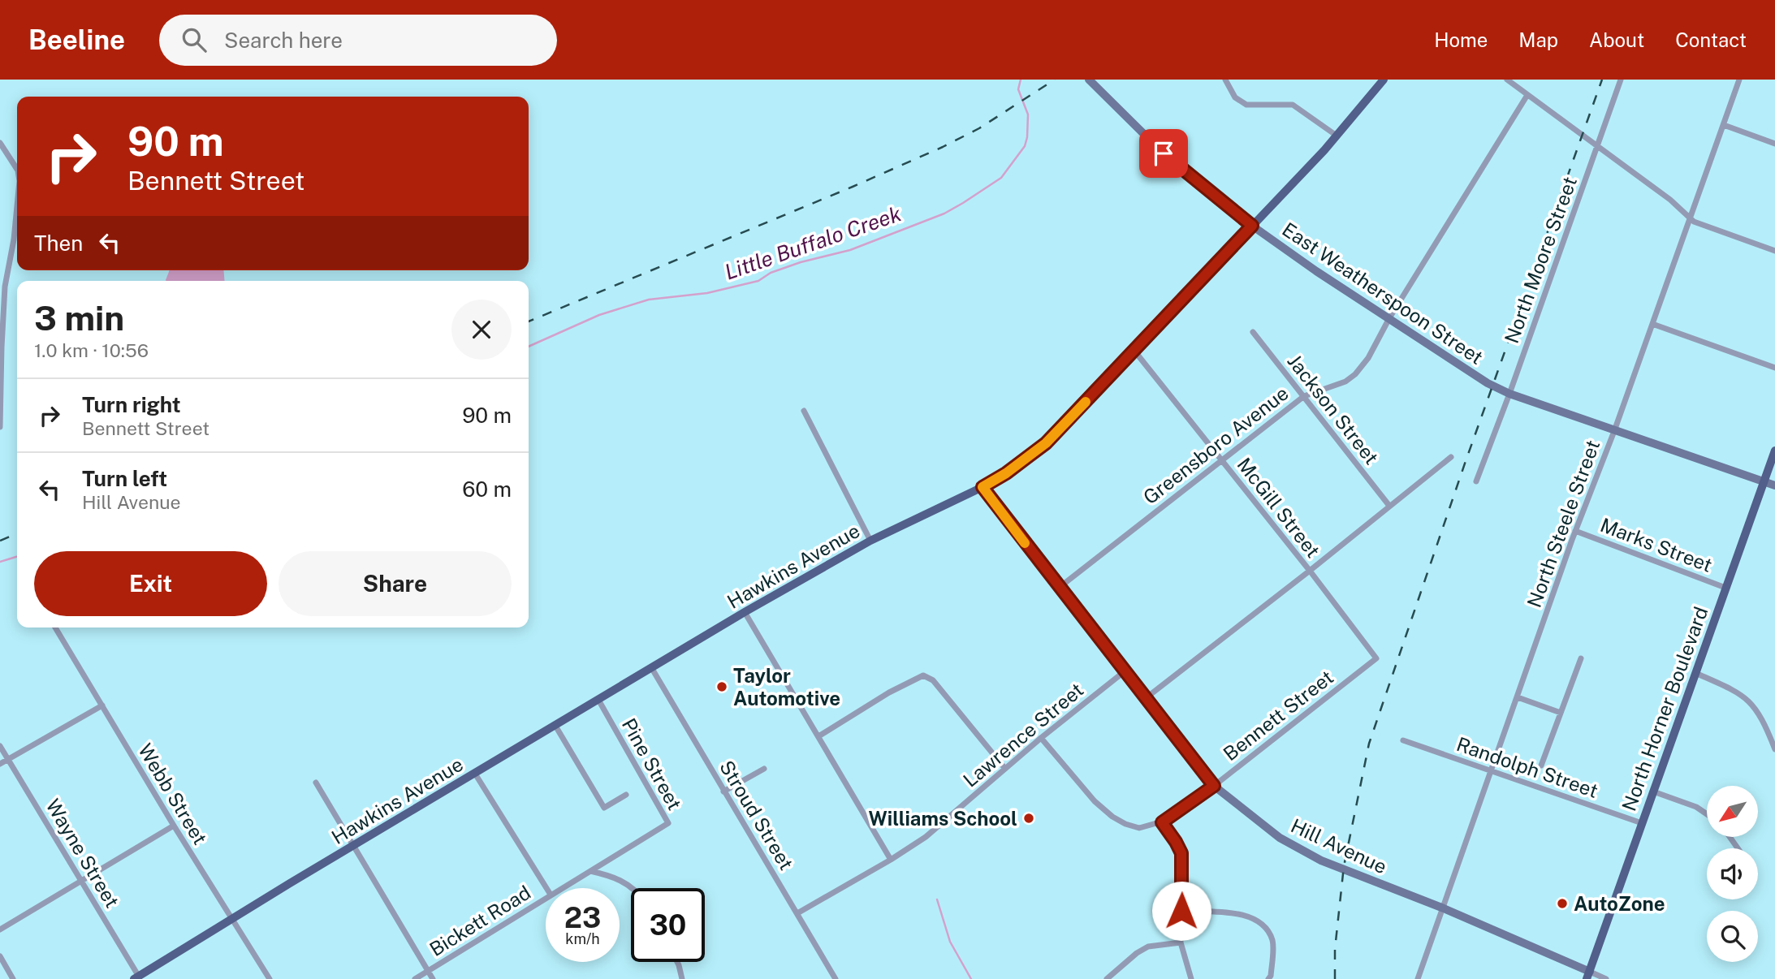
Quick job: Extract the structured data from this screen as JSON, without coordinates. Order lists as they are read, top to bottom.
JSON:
{
  "streets": {
    "main road": ["Hawkins Avenue", "North Horner Boulevard"],
    "street": [
      "North Moore Street",
      "East Weatherspoon Street",
      "Jackson Street",
      "Greensboro Avenue",
      "McGill Street",
      "North Steele Street",
      "Marks Street",
      "Bennett Street",
      "Lawrence Street",
      "Pine Street",
      "Randolph Street",
      "Webb Street",
      "Stroud Street",
      "Hill Avenue",
      "Wayne Street",
      "Bickett Road"
    ]
  },
  "crossings": [
    ["North Moore Street", "East Weatherspoon Street"],
    ["East Weatherspoon Street", "Greensboro Avenue"],
    ["East Weatherspoon Street", "North Steele Street"],
    ["East Weatherspoon Street", "Hawkins Avenue"],
    ["East Weatherspoon Street", "North Horner Boulevard"],
    ["Jackson Street", "Greensboro Avenue"],
    ["Greensboro Avenue", "McGill Street"],
    ["Greensboro Avenue", "Hill Avenue"],
    ["McGill Street", "Hawkins Avenue"],
    ["McGill Street", "Bennett Street"],
    ["North Steele Street", "Marks Street"],
    ["North Steele Street", "Randolph Street"],
    ["North Steele Street", "Hill Avenue"],
    ["Marks Street", "North Horner Boulevard"],
    ["Hawkins Avenue", "Pine Street"],
    ["Hawkins Avenue", "Webb Street"],
    ["Hawkins Avenue", "Stroud Street"],
    ["Hawkins Avenue", "Hill Avenue"],
    ["Hawkins Avenue", "Wayne Street"],
    ["North Horner Boulevard", "Randolph Street"],
    ["North Horner Boulevard", "Hill Avenue"],
    ["Bennett Street", "Lawrence Street"],
    ["Bennett Street", "Hill Avenue"],
    ["Lawrence Street", "Stroud Street"],
    ["Lawrence Street", "Hill Avenue"],
    ["Pine Street", "Bickett Road"]
  ],
  "water": ["Little Buffalo Creek"],
  "places": ["Taylor Automotive", "Williams School", "AutoZone"],
  "north": "bottom left",
  "page": {
    "header": "Beeline",
    "search": "Search here",
    "nav": [
      "Home",
      "Map",
      "About",
      "Contact"
    ],
    "turn": ["90 m", "Bennett Street"],
    "then": "Then",
    "heading": ["3 min", "1.0 km · 10:56"],
    "list": [
      {
        "name": "Turn right",
        "note": "Bennett Street",
        "value": "90 m"
      },
      {
        "name": "Turn left",
        "note": "Hill Avenue",
        "value": "60 m"
      }
    ],
    "buttons": ["Exit", "Share"],
    "speed": "23 km/h",
    "limit": "30"
  }
}
